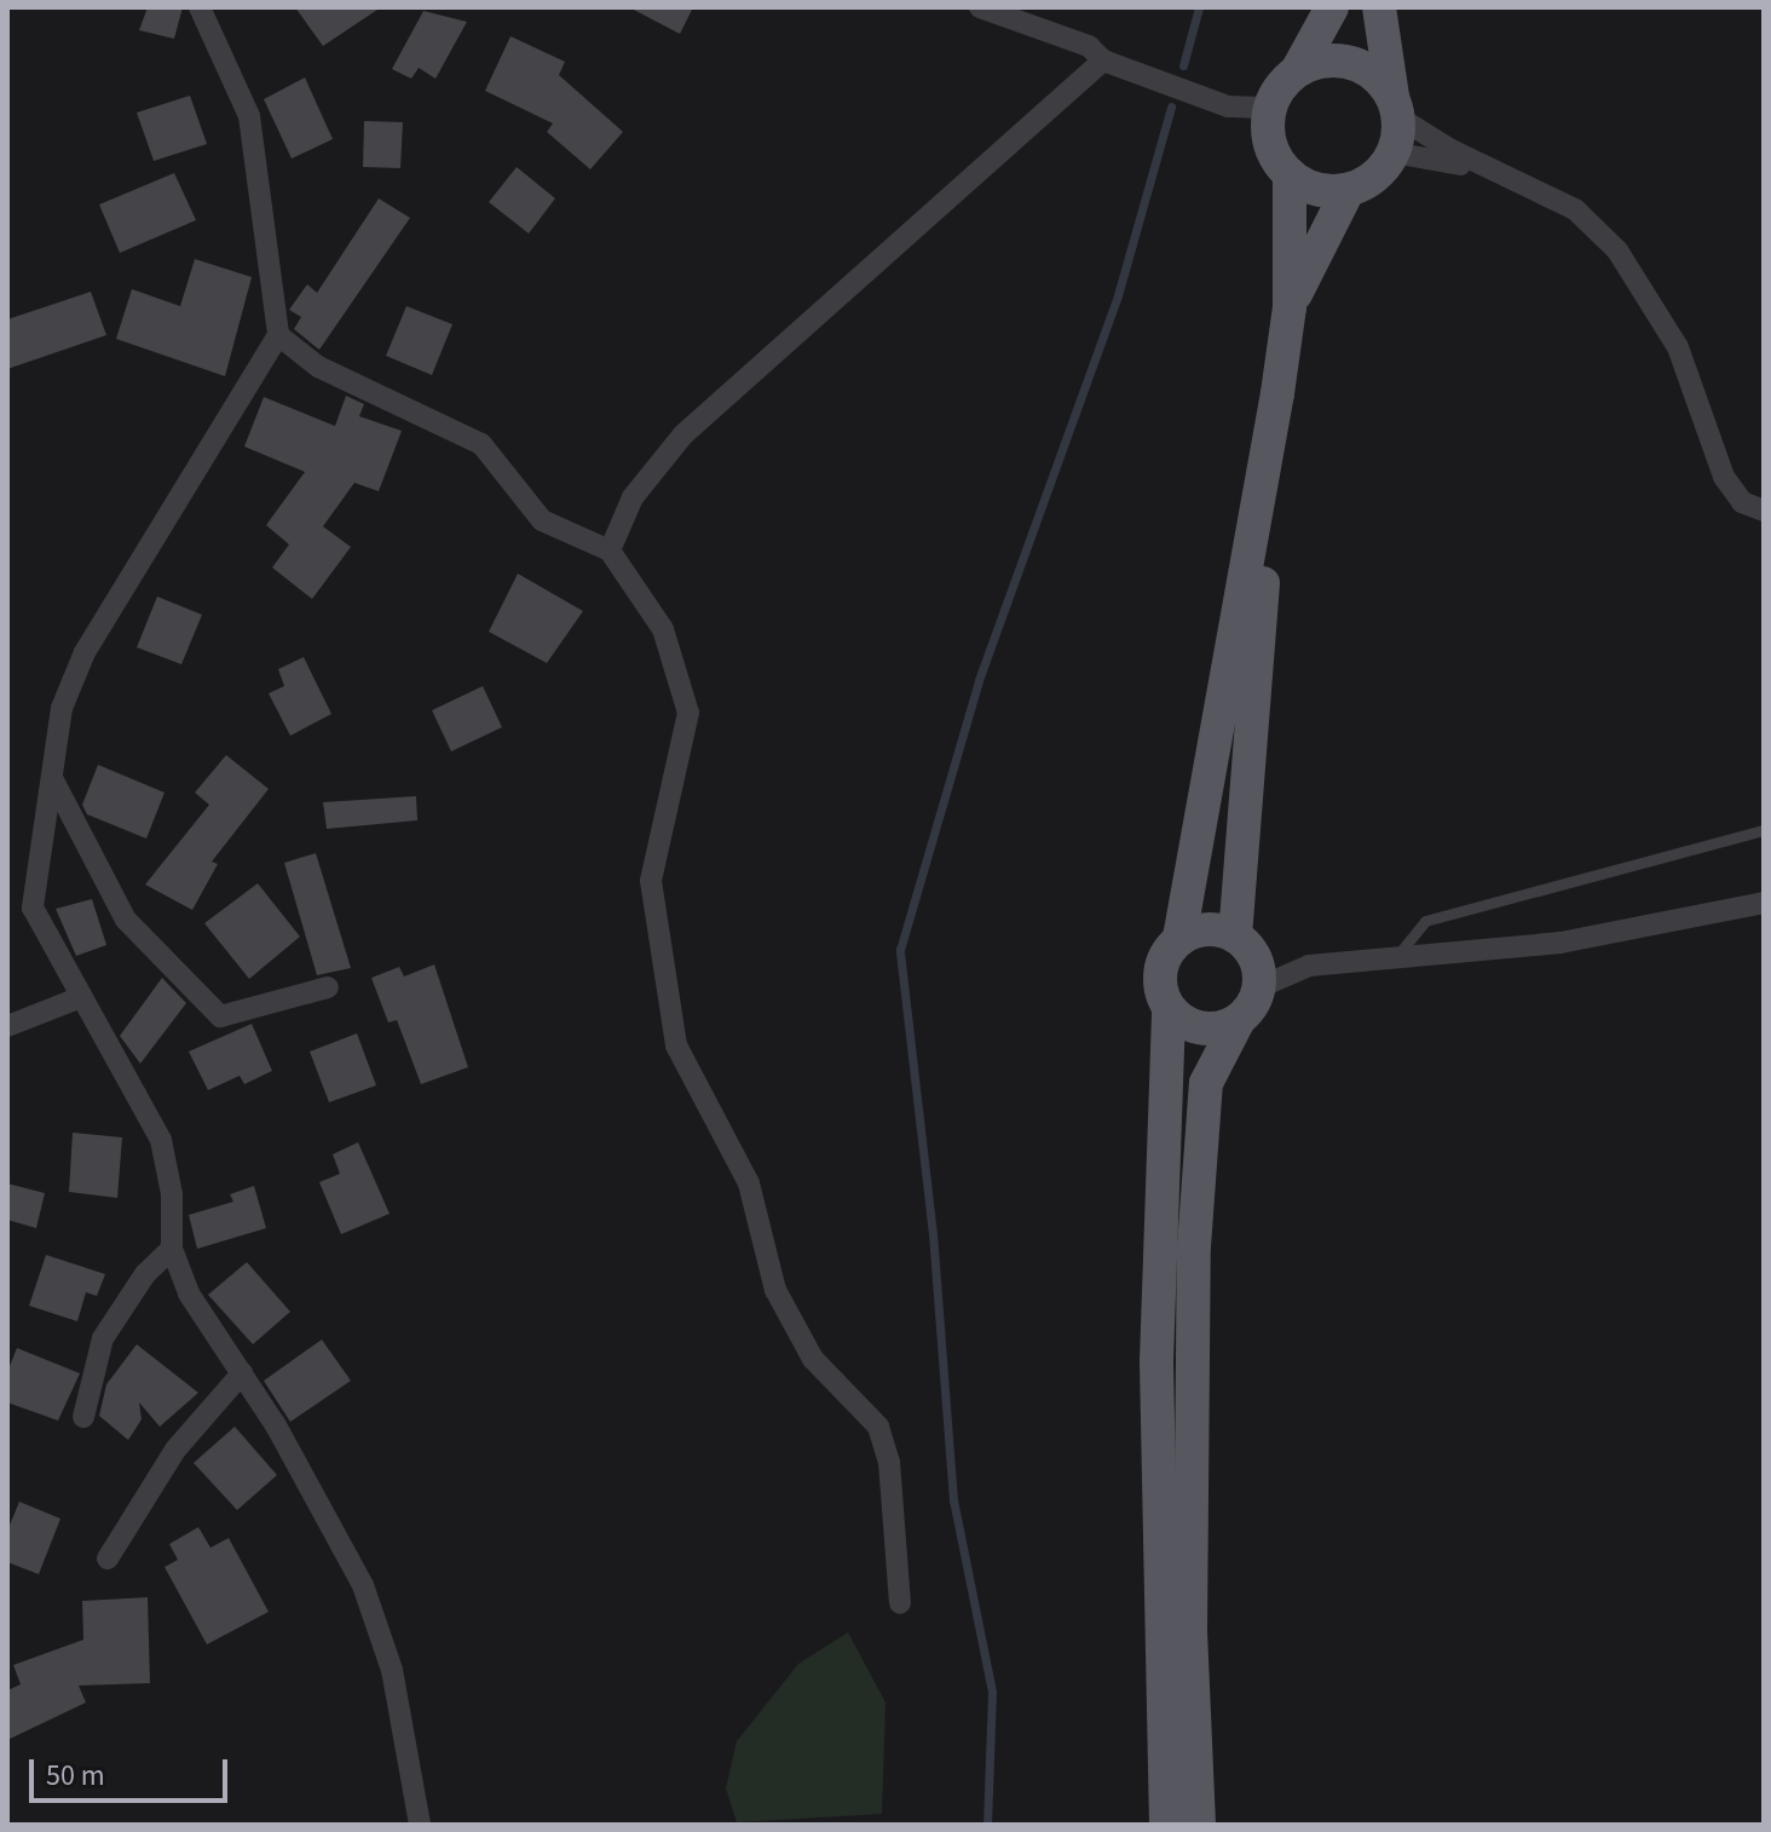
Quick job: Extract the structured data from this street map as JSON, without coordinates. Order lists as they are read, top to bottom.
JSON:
{
  "scale_bar": "50 m"
}
